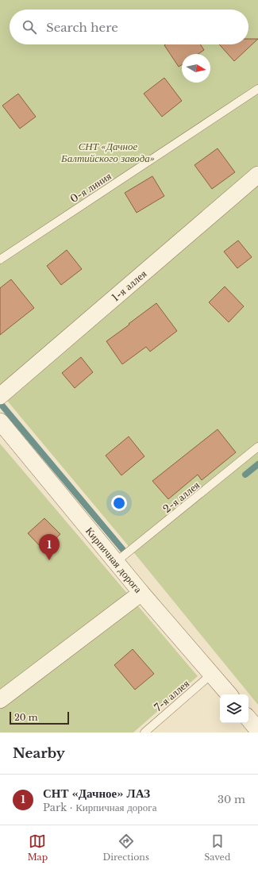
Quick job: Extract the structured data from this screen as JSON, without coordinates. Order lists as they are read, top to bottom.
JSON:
{
  "streets": {
    "street": ["1-я аллея", "Кирпичная дорога"],
    "lane": ["0-я линия", "2-я аллея", "7-я аллея"]
  },
  "crossings": [
    ["2-я аллея", "Кирпичная дорога"],
    ["Кирпичная дорога", "7-я аллея"]
  ],
  "parks": ["СНТ «Дачное Балтийского завода»"],
  "scale_bar": "20 m",
  "north": "right",
  "page": {
    "search": "Search here",
    "pins": "1",
    "scale": "20 m",
    "heading": "Nearby",
    "list": [
      {
        "mark": "1",
        "name": "СНТ «Дачное» ЛАЗ",
        "note": "Park · Кирпичная дорога",
        "value": "30 m"
      }
    ],
    "nav": ["Map", "Directions", "Saved"]
  }
}
